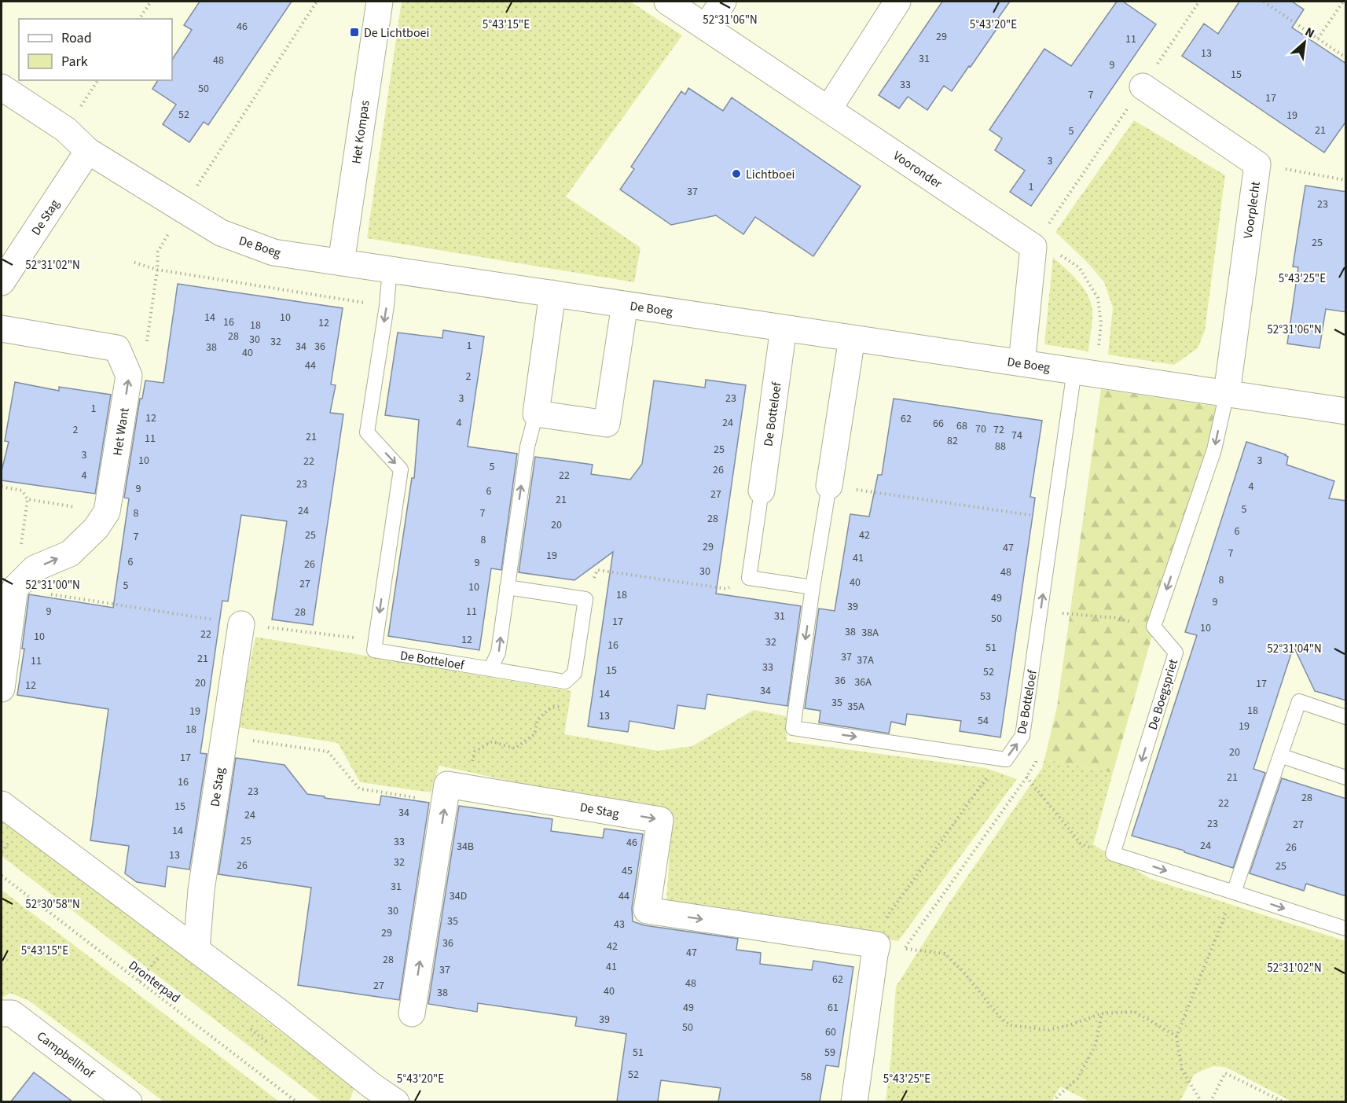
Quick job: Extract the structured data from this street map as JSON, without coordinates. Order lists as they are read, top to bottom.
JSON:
{
  "streets": {
    "street": [
      "Het Kompas",
      "Vooronder",
      "Voorplecht",
      "De Stag",
      "De Boeg",
      "De Botteloef",
      "Het Want",
      "Campbellhof"
    ],
    "lane": ["De Boegspriet"],
    "path": ["Dronterpad"]
  },
  "crossings": [
    ["Het Kompas", "De Boeg"],
    ["Voorplecht", "De Boeg"],
    ["De Stag", "De Boeg"],
    ["De Boeg", "De Botteloef"]
  ],
  "one_way": ["Het Want", "De Boegspriet"],
  "places": {
    "transit": ["De Lichtboei"],
    "other": ["Lichtboei"]
  },
  "house_numbers": [
    "46",
    "29",
    "11",
    "13",
    "31",
    "48",
    "9",
    "15",
    "33",
    "50",
    "7",
    "17",
    "52",
    "19",
    "21",
    "5",
    "3",
    "1",
    "37",
    "23",
    "25",
    "14",
    "10",
    "16",
    "12",
    "18",
    "28",
    "30",
    "32",
    "1",
    "34",
    "36",
    "38",
    "40",
    "44",
    "2",
    "3",
    "23",
    "1",
    "12",
    "62",
    "4",
    "24",
    "66",
    "68",
    "70",
    "2",
    "72",
    "74",
    "21",
    "11",
    "82",
    "88",
    "25",
    "3",
    "10",
    "3",
    "22",
    "5",
    "26",
    "4",
    "22",
    "23",
    "4",
    "9",
    "6",
    "27",
    "21",
    "5",
    "24",
    "8",
    "7",
    "28",
    "20",
    "6",
    "25",
    "42",
    "7",
    "8",
    "29",
    "47",
    "7",
    "19",
    "41",
    "6",
    "9",
    "26",
    "30",
    "48",
    "8",
    "40",
    "27",
    "5",
    "10",
    "18",
    "49",
    "9",
    "39",
    "9",
    "11",
    "28",
    "31",
    "50",
    "17",
    "10",
    "38",
    "38A",
    "22",
    "10",
    "12",
    "32",
    "16",
    "51",
    "37",
    "21",
    "37A",
    "11",
    "33",
    "15",
    "52",
    "36",
    "36A",
    "20",
    "17",
    "12",
    "34",
    "14",
    "53",
    "35",
    "35A",
    "18",
    "19",
    "13",
    "54",
    "19",
    "18",
    "20",
    "17",
    "21",
    "16",
    "23",
    "28",
    "22",
    "15",
    "34",
    "24",
    "23",
    "27",
    "14",
    "25",
    "33",
    "46",
    "24",
    "34B",
    "26",
    "13",
    "32",
    "26",
    "25",
    "45",
    "31",
    "34D",
    "44",
    "30",
    "35",
    "43",
    "29",
    "36",
    "42",
    "47",
    "28",
    "41",
    "37",
    "62",
    "48",
    "27",
    "40",
    "38",
    "49",
    "61",
    "39",
    "50",
    "60",
    "51",
    "59",
    "52",
    "58"
  ],
  "legend": ["Road", "Park"],
  "north": "top right",
  "coordinates": [
    "52°31'06\"N",
    "5°43'15\"E",
    "5°43'20\"E",
    "52°31'02\"N",
    "5°43'25\"E",
    "52°31'00\"N",
    "52°31'04\"N",
    "52°30'58\"N"
  ]
}
